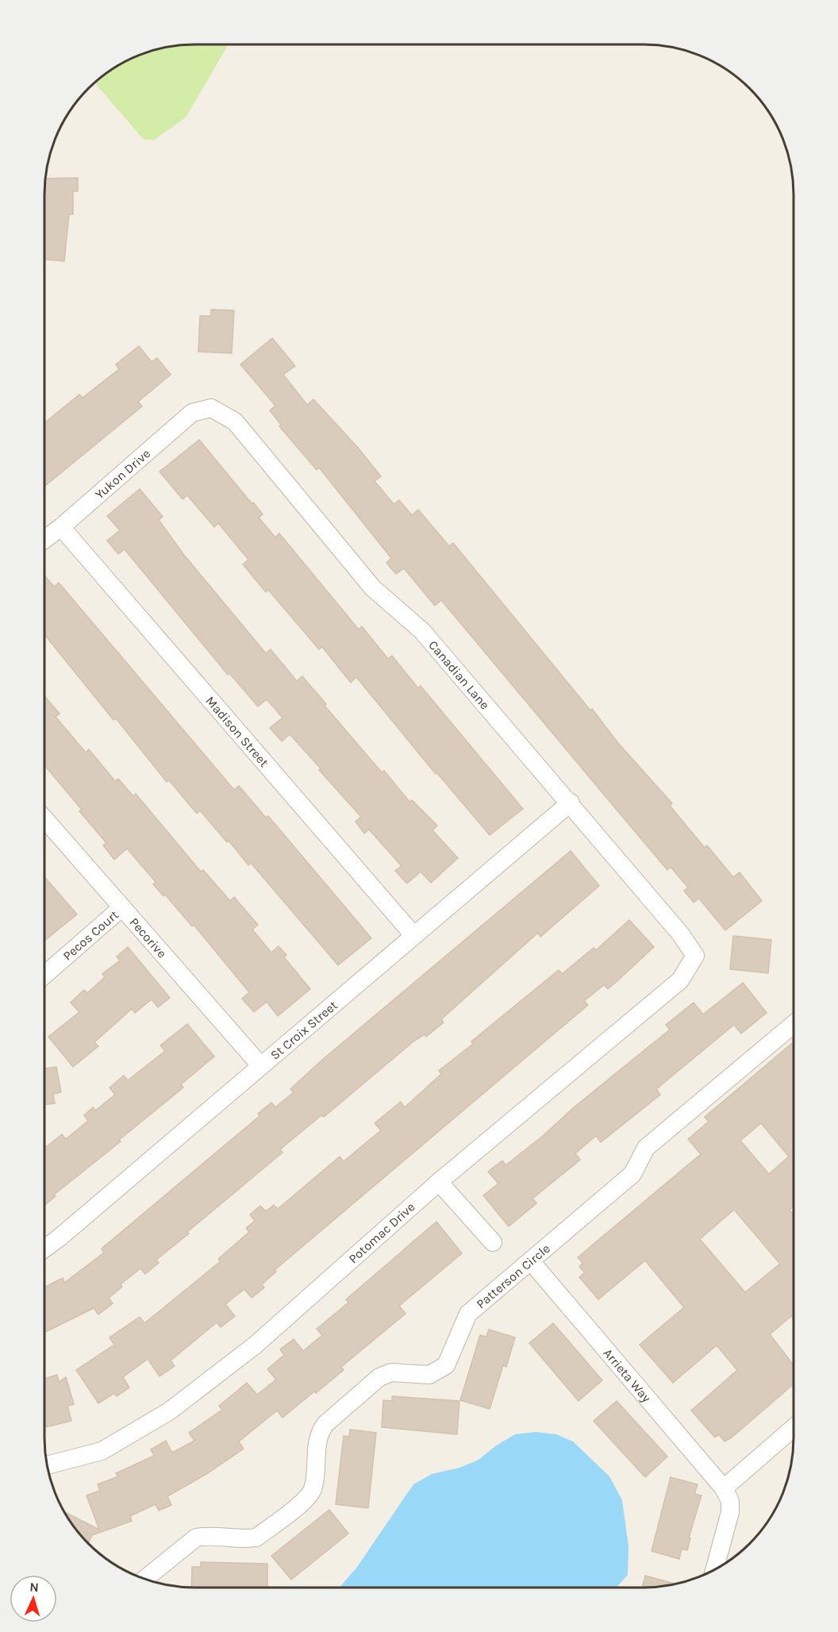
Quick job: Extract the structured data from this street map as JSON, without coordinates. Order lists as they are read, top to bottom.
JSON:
{
  "streets": {
    "street": [
      "Yukon Drive",
      "Canadian Lane",
      "Madison Street",
      "Pecos Court",
      "Pecorive",
      "St Croix Street",
      "Potomac Drive",
      "Patterson Circle",
      "Arrieta Way"
    ]
  },
  "crossings": [
    ["Yukon Drive", "Canadian Lane"],
    ["Yukon Drive", "Madison Street"],
    ["Canadian Lane", "St Croix Street"],
    ["Canadian Lane", "Potomac Drive"],
    ["Madison Street", "St Croix Street"],
    ["Pecos Court", "Pecorive"],
    ["Pecorive", "St Croix Street"],
    ["Patterson Circle", "Arrieta Way"]
  ],
  "north": "top"
}
